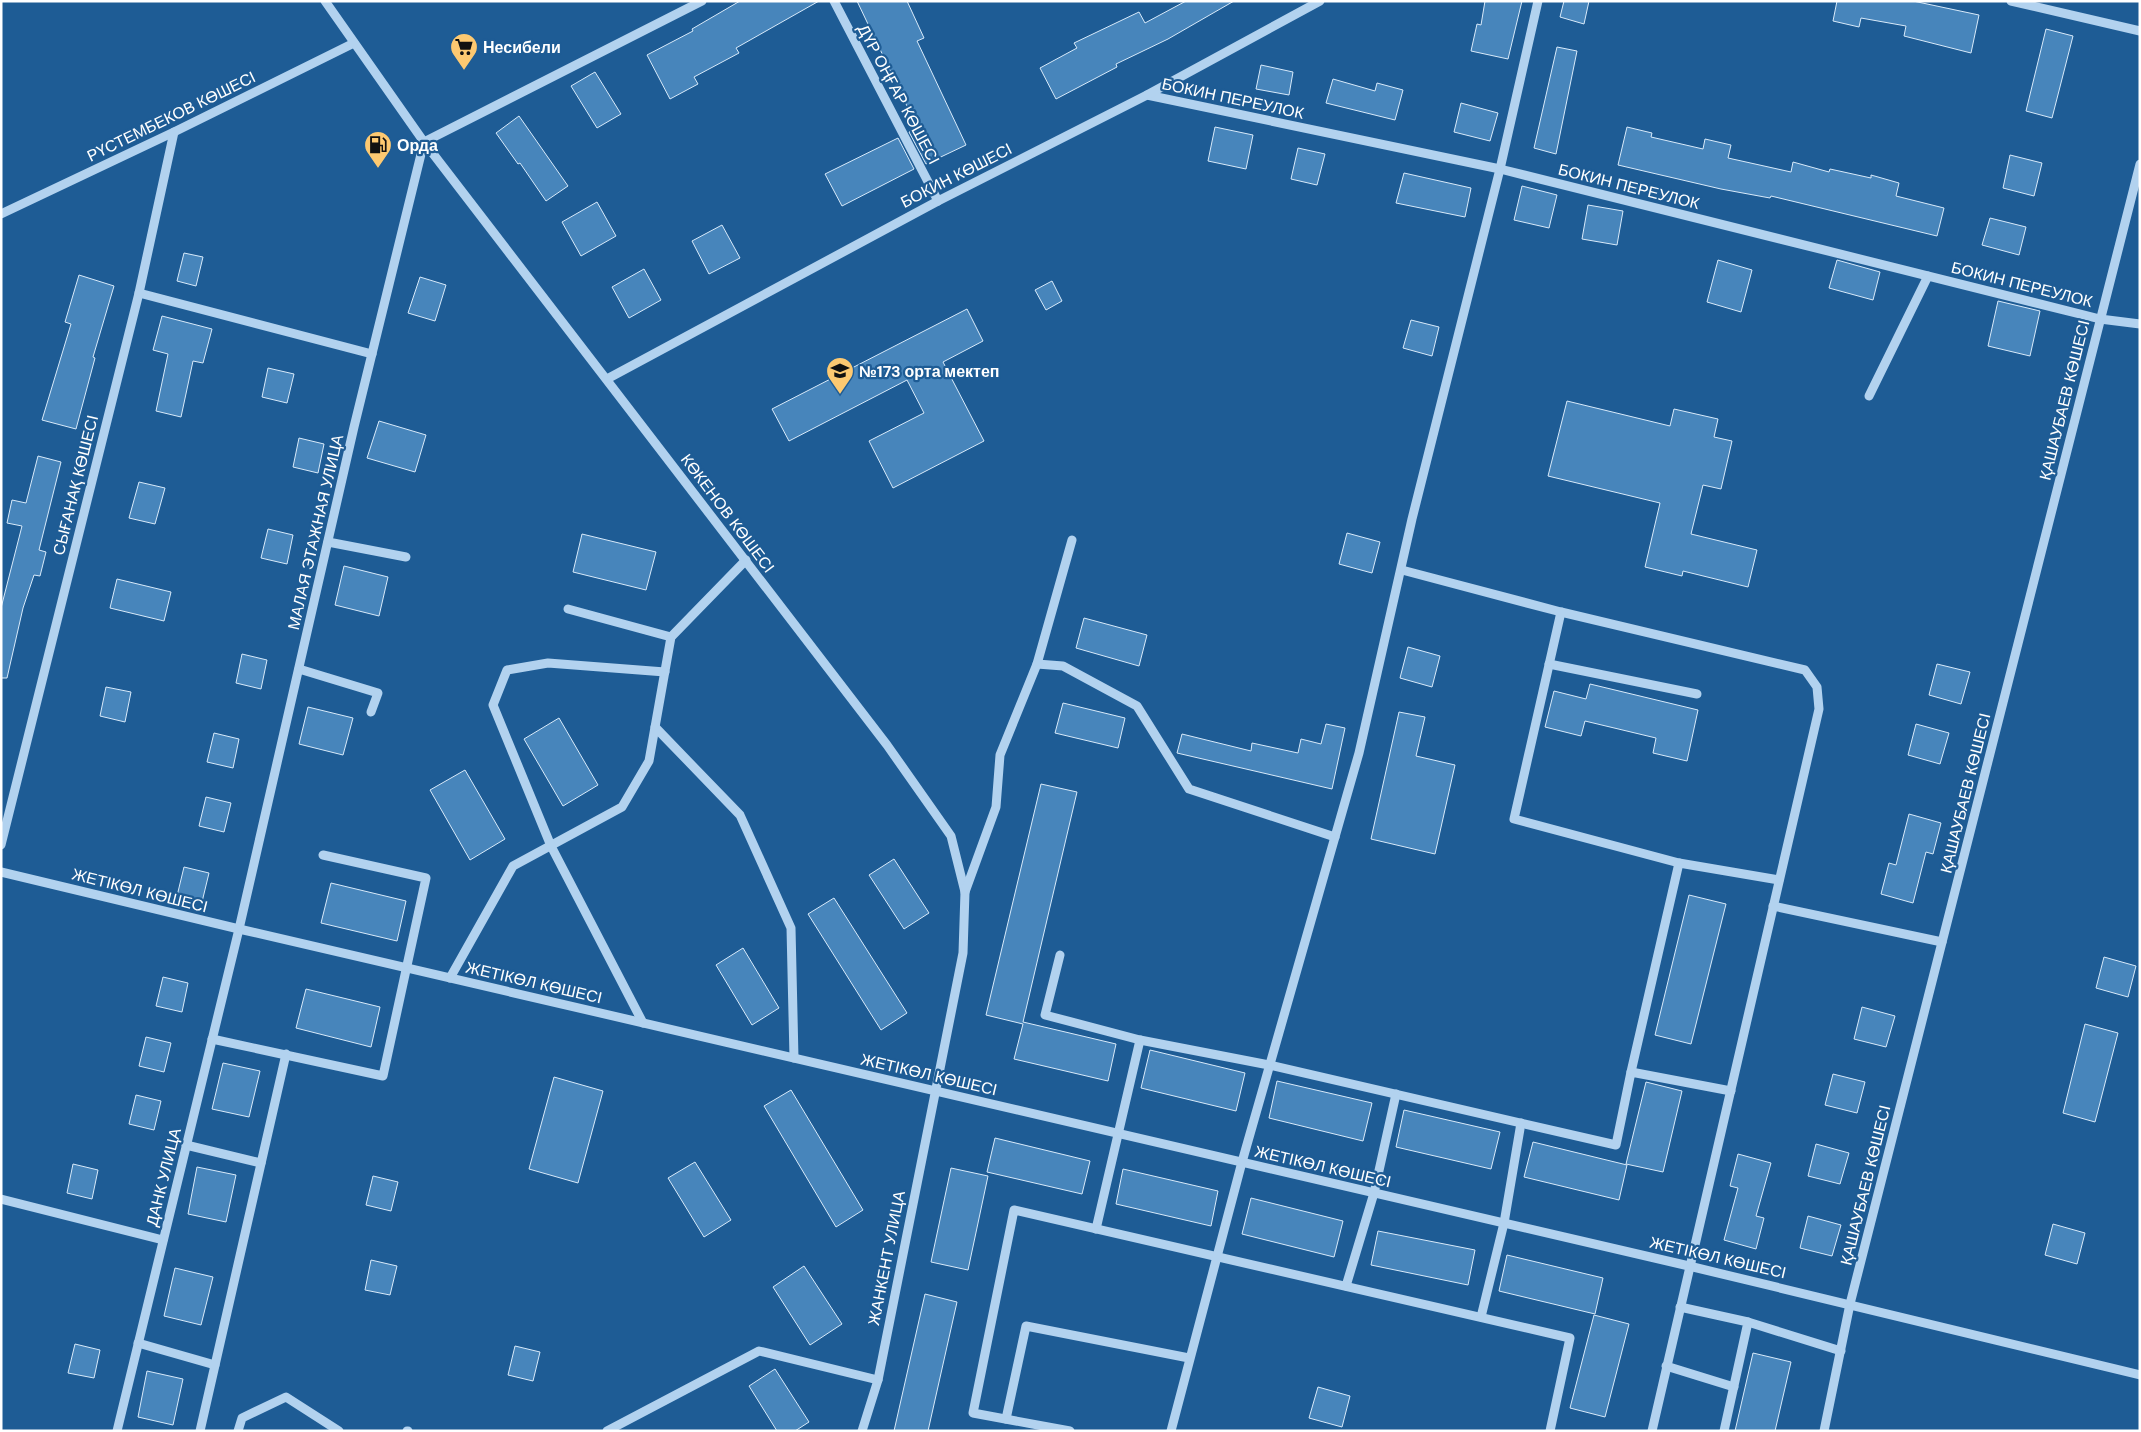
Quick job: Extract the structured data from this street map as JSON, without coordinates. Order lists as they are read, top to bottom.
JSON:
{
  "streets": {
    "street": [
      "ДҮР ОҢҒАР КӨШЕСІ",
      "БОКИН ПЕРЕУЛОК",
      "РҮСТЕМБЕКОВ КӨШЕСІ",
      "БОКИН КӨШЕСІ",
      "ҚАШАУБАЕВ КӨШЕСІ",
      "СЫҒАНАҚ КӨШЕСІ",
      "КӨКЕНОВ КӨШЕСІ",
      "МАЛАЯ ЭТАЖНАЯ УЛИЦА",
      "ЖЕТІКӨЛ КӨШЕСІ",
      "ДАНК УЛИЦА",
      "ЖАНКЕНТ УЛИЦА"
    ]
  },
  "crossings": [
    ["ДҮР ОҢҒАР КӨШЕСІ", "БОКИН КӨШЕСІ"],
    ["БОКИН ПЕРЕУЛОК", "БОКИН КӨШЕСІ"],
    ["БОКИН ПЕРЕУЛОК", "ҚАШАУБАЕВ КӨШЕСІ"],
    ["РҮСТЕМБЕКОВ КӨШЕСІ", "СЫҒАНАҚ КӨШЕСІ"],
    ["РҮСТЕМБЕКОВ КӨШЕСІ", "КӨКЕНОВ КӨШЕСІ"],
    ["БОКИН КӨШЕСІ", "КӨКЕНОВ КӨШЕСІ"],
    ["ҚАШАУБАЕВ КӨШЕСІ", "ЖЕТІКӨЛ КӨШЕСІ"],
    ["КӨКЕНОВ КӨШЕСІ", "МАЛАЯ ЭТАЖНАЯ УЛИЦА"],
    ["КӨКЕНОВ КӨШЕСІ", "ЖЕТІКӨЛ КӨШЕСІ"],
    ["КӨКЕНОВ КӨШЕСІ", "ЖАНКЕНТ УЛИЦА"],
    ["МАЛАЯ ЭТАЖНАЯ УЛИЦА", "ЖЕТІКӨЛ КӨШЕСІ"],
    ["МАЛАЯ ЭТАЖНАЯ УЛИЦА", "ДАНК УЛИЦА"],
    ["ЖЕТІКӨЛ КӨШЕСІ", "ДАНК УЛИЦА"],
    ["ЖЕТІКӨЛ КӨШЕСІ", "ЖАНКЕНТ УЛИЦА"]
  ],
  "places": {
    "supermarket": ["Несибели"],
    "fuel station": ["Орда"],
    "school or university": ["№173 орта мектеп"]
  }
}
